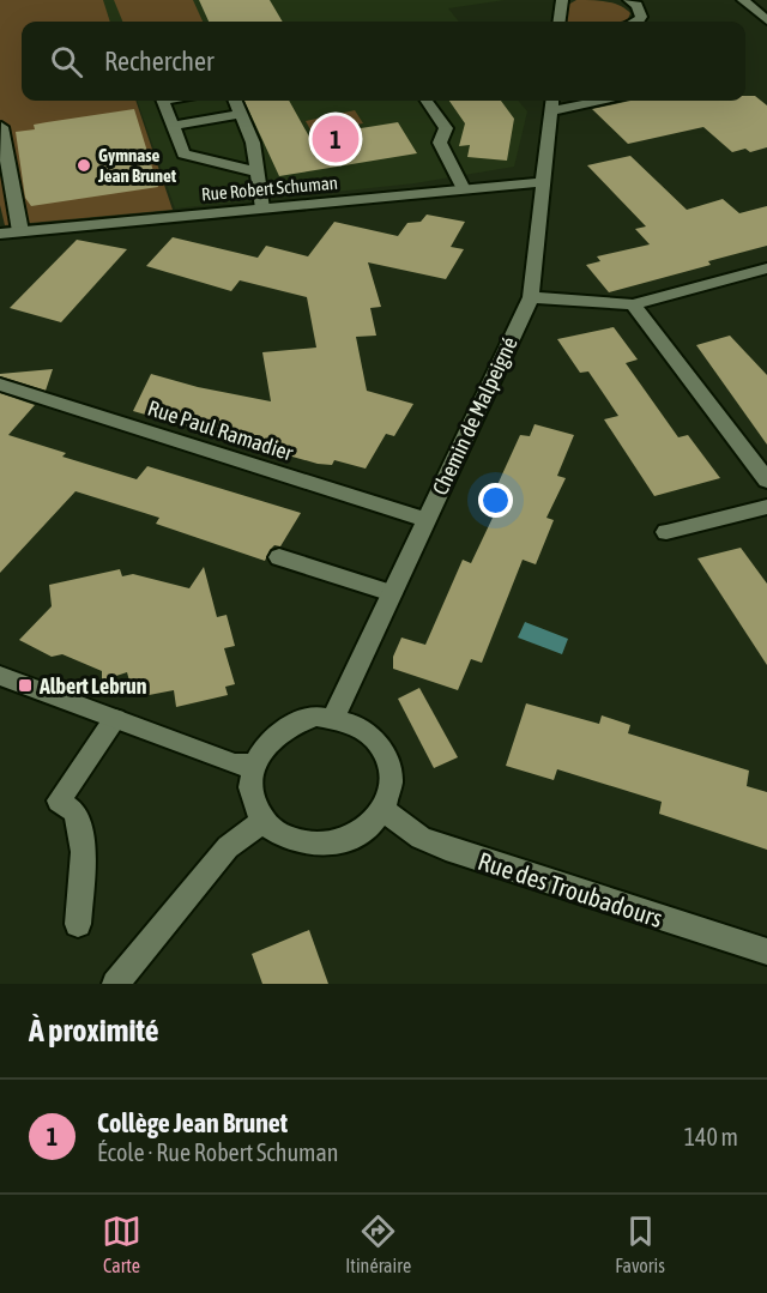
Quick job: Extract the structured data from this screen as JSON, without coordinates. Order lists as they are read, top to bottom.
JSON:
{
  "streets": {
    "street": [
      "Rue Robert Schuman",
      "Chemin de Malpeigné",
      "Rue Paul Ramadier",
      "Rue des Troubadours"
    ]
  },
  "crossings": [
    ["Rue Robert Schuman", "Chemin de Malpeigné"],
    ["Chemin de Malpeigné", "Rue Paul Ramadier"],
    ["Chemin de Malpeigné", "Rue des Troubadours"]
  ],
  "places": {
    "other": ["Gymnase Jean Brunet"],
    "transit": ["Albert Lebrun"]
  },
  "page": {
    "search": "Rechercher",
    "pins": "1",
    "heading": "À proximité",
    "list": [
      {
        "mark": "1",
        "name": "Collège Jean Brunet",
        "note": "École · Rue Robert Schuman",
        "value": "140 m"
      }
    ],
    "nav": ["Carte", "Itinéraire", "Favoris"]
  }
}
